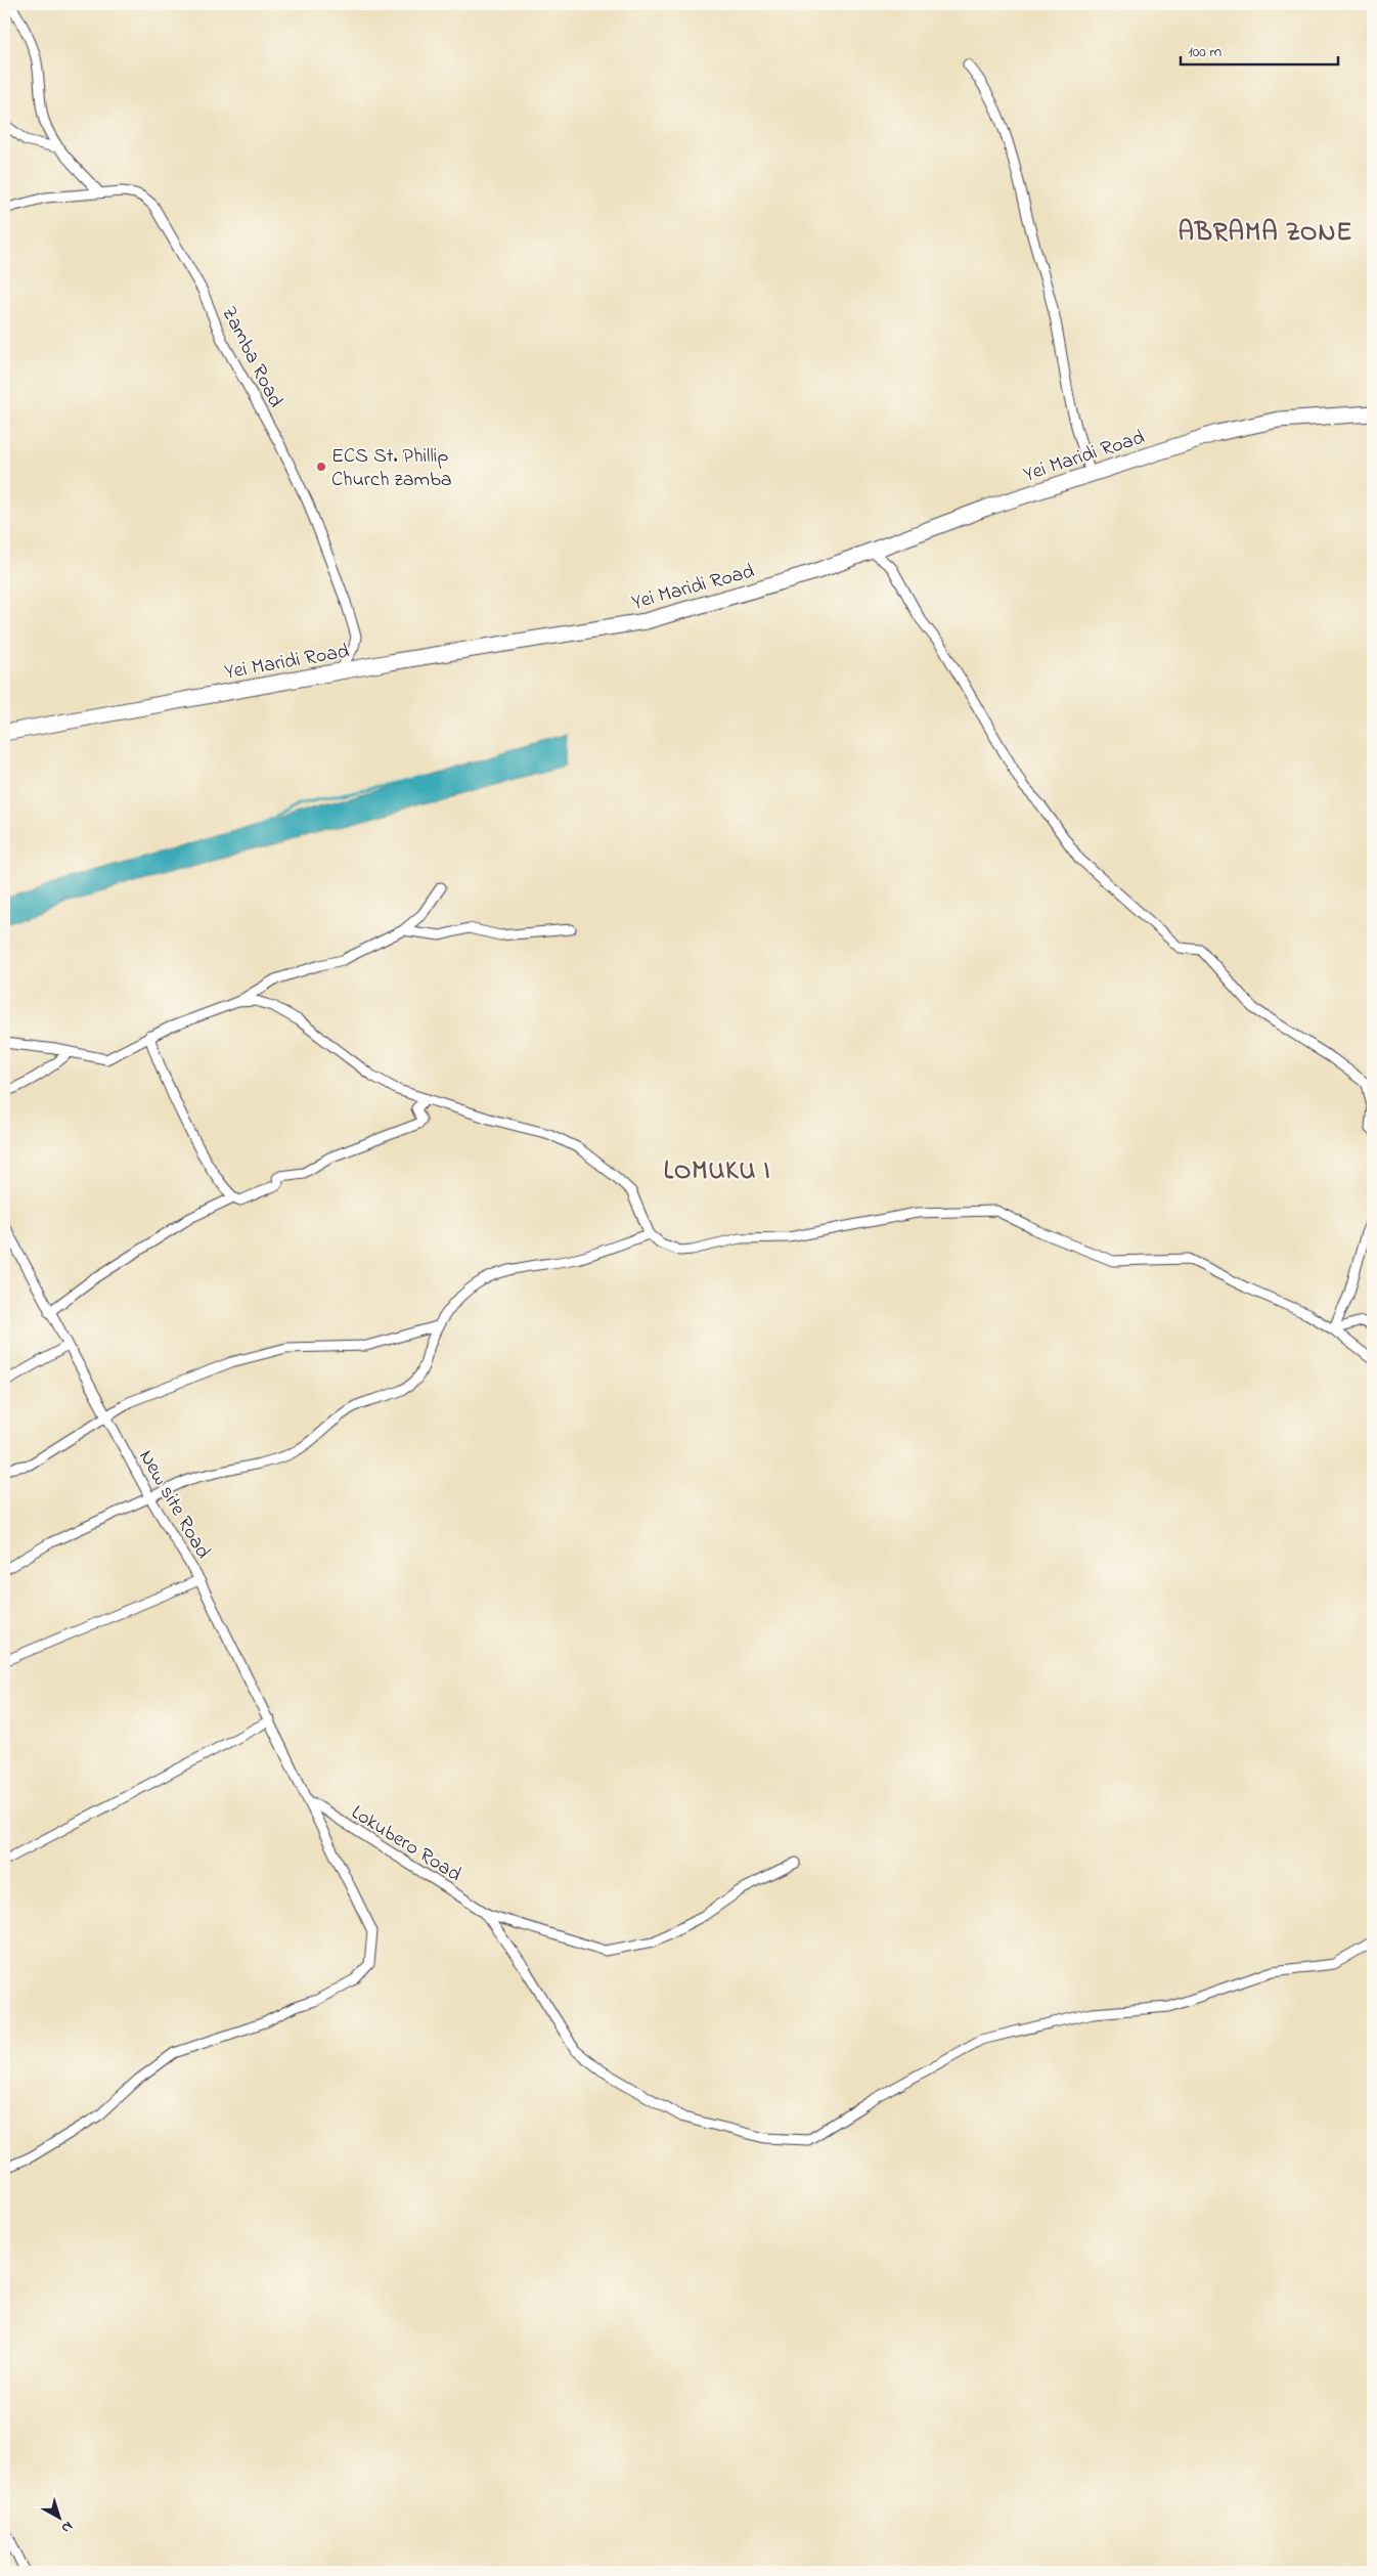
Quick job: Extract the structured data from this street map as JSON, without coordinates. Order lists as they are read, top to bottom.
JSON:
{
  "streets": {
    "main road": ["Yei Maridi Road"],
    "street": ["Zamba Road", "New site Road", "Lokubero Road"]
  },
  "crossings": [
    ["Zamba Road", "Yei Maridi Road"],
    ["New site Road", "Lokubero Road"]
  ],
  "districts": ["ABRAMA ZONE", "LOMUKU I"],
  "places": ["ECS St. Phillip Church zamba"],
  "scale_bar": "100 m",
  "north": "bottom right"
}
